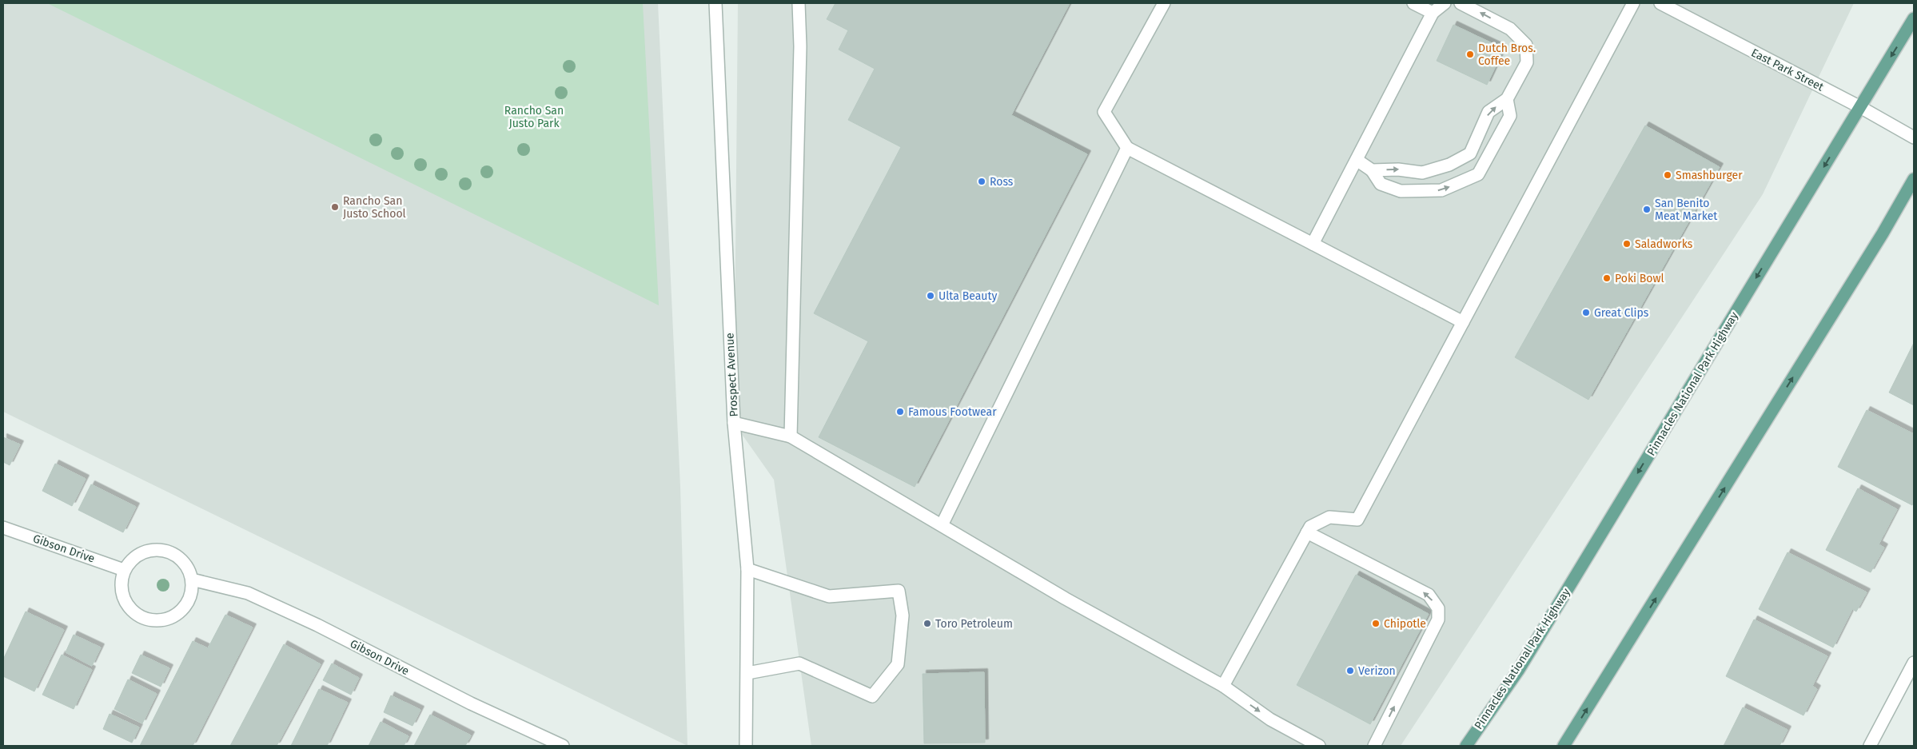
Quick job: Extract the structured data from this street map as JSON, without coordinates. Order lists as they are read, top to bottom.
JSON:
{
  "streets": {
    "main road": ["Pinnacles National Park Highway"],
    "street": ["East Park Street", "Prospect Avenue", "Gibson Drive"]
  },
  "crossings": [
    ["East Park Street", "Pinnacles National Park Highway"]
  ],
  "parks": ["Rancho San Justo Park"],
  "places": [
    "Dutch Bros. Coffee",
    "Smashburger",
    "Ross",
    "Rancho San Justo School",
    "San Benito Meat Market",
    "Saladworks",
    "Poki Bowl",
    "Ulta Beauty",
    "Great Clips",
    "Famous Footwear",
    "Toro Petroleum",
    "Chipotle",
    "Verizon"
  ]
}
